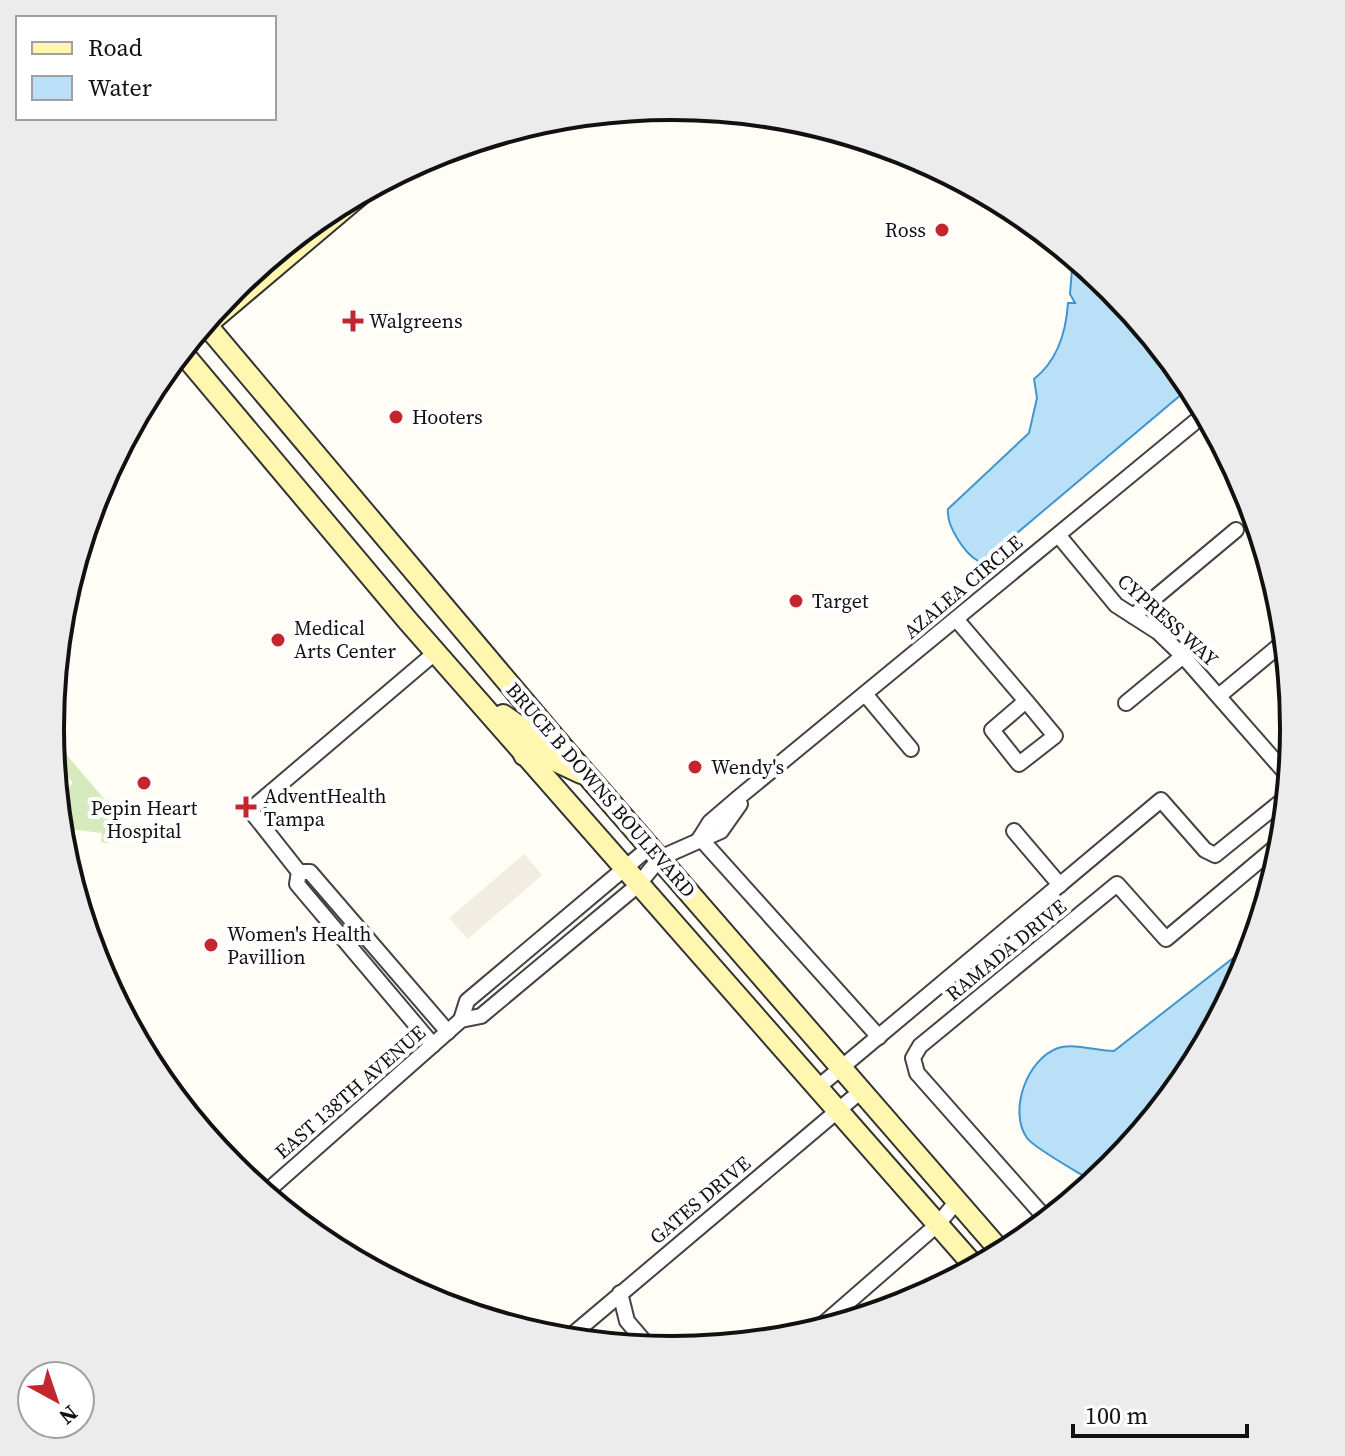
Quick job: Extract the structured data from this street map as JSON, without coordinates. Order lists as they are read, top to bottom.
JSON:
{
  "streets": {
    "main road": ["BRUCE B DOWNS BOULEVARD"],
    "street": [
      "AZALEA CIRCLE",
      "CYPRESS WAY",
      "RAMADA DRIVE",
      "EAST 138TH AVENUE",
      "GATES DRIVE"
    ]
  },
  "crossings": [
    ["AZALEA CIRCLE", "CYPRESS WAY"],
    ["AZALEA CIRCLE", "BRUCE B DOWNS BOULEVARD"],
    ["AZALEA CIRCLE", "EAST 138TH AVENUE"],
    ["BRUCE B DOWNS BOULEVARD", "EAST 138TH AVENUE"],
    ["BRUCE B DOWNS BOULEVARD", "GATES DRIVE"]
  ],
  "places": {
    "other": [
      "Ross",
      "Hooters",
      "Target",
      "Medical Arts Center",
      "Wendy's",
      "Pepin Heart Hospital",
      "Women's Health Pavillion"
    ],
    "health": ["Walgreens", "AdventHealth Tampa"]
  },
  "legend": ["Road", "Water"],
  "scale_bar": "100 m",
  "north": "bottom right"
}
